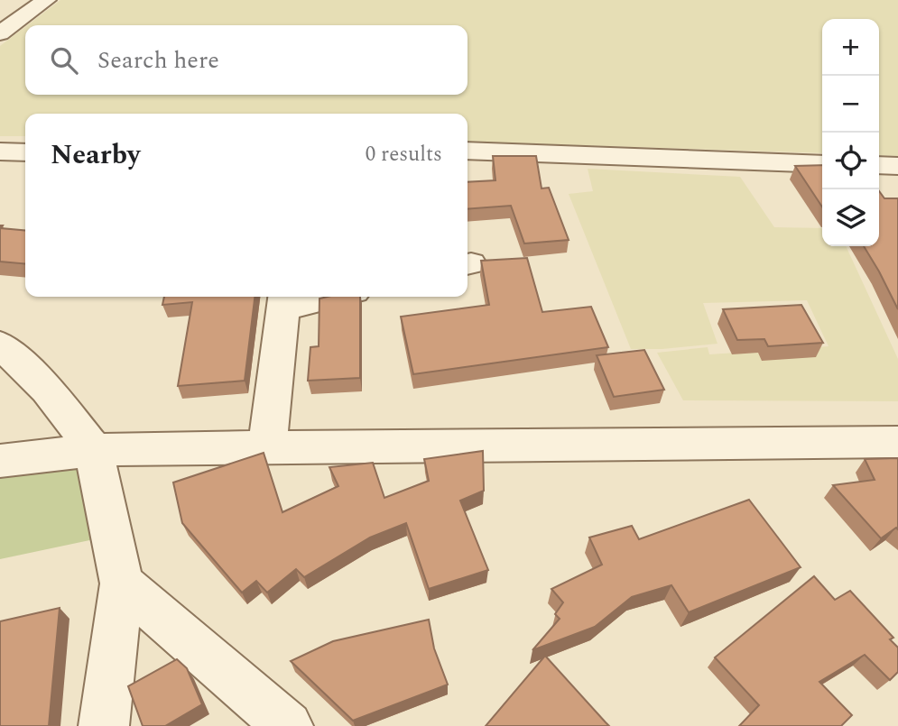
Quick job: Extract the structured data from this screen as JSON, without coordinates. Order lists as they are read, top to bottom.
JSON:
{
  "page": {
    "map_buttons": ["+", "−"],
    "search": "Search here",
    "heading": ["Nearby", "0 results"]
  }
}
